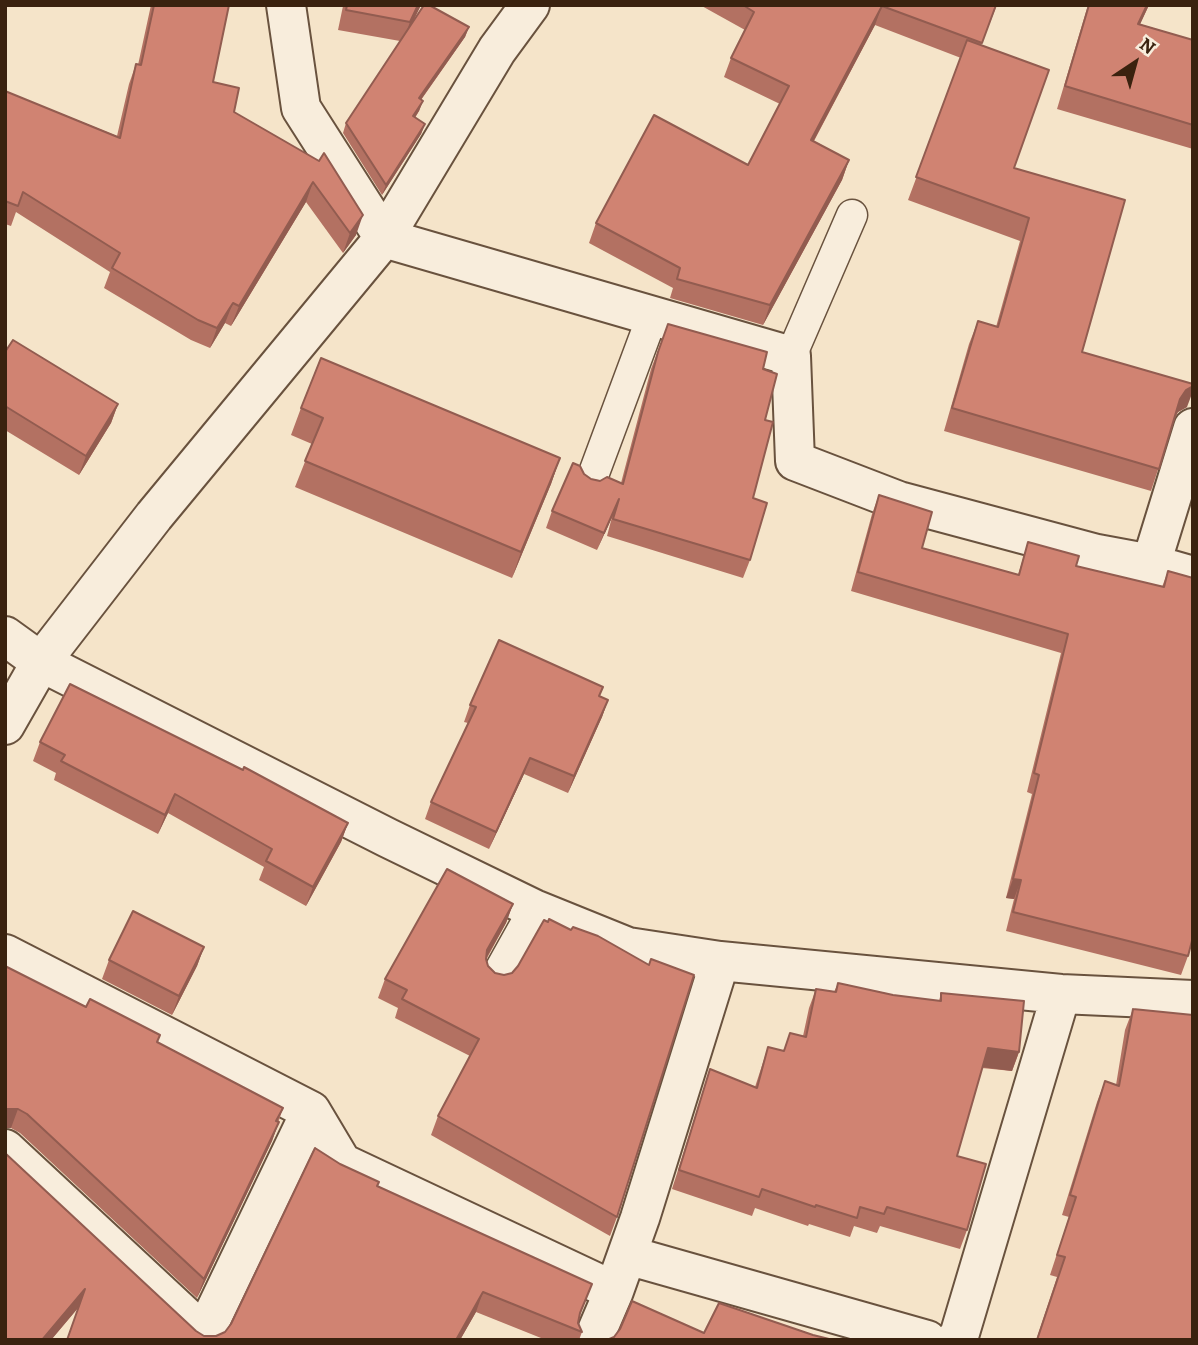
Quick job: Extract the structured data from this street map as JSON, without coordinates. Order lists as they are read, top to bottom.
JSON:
{
  "north": "top right"
}
